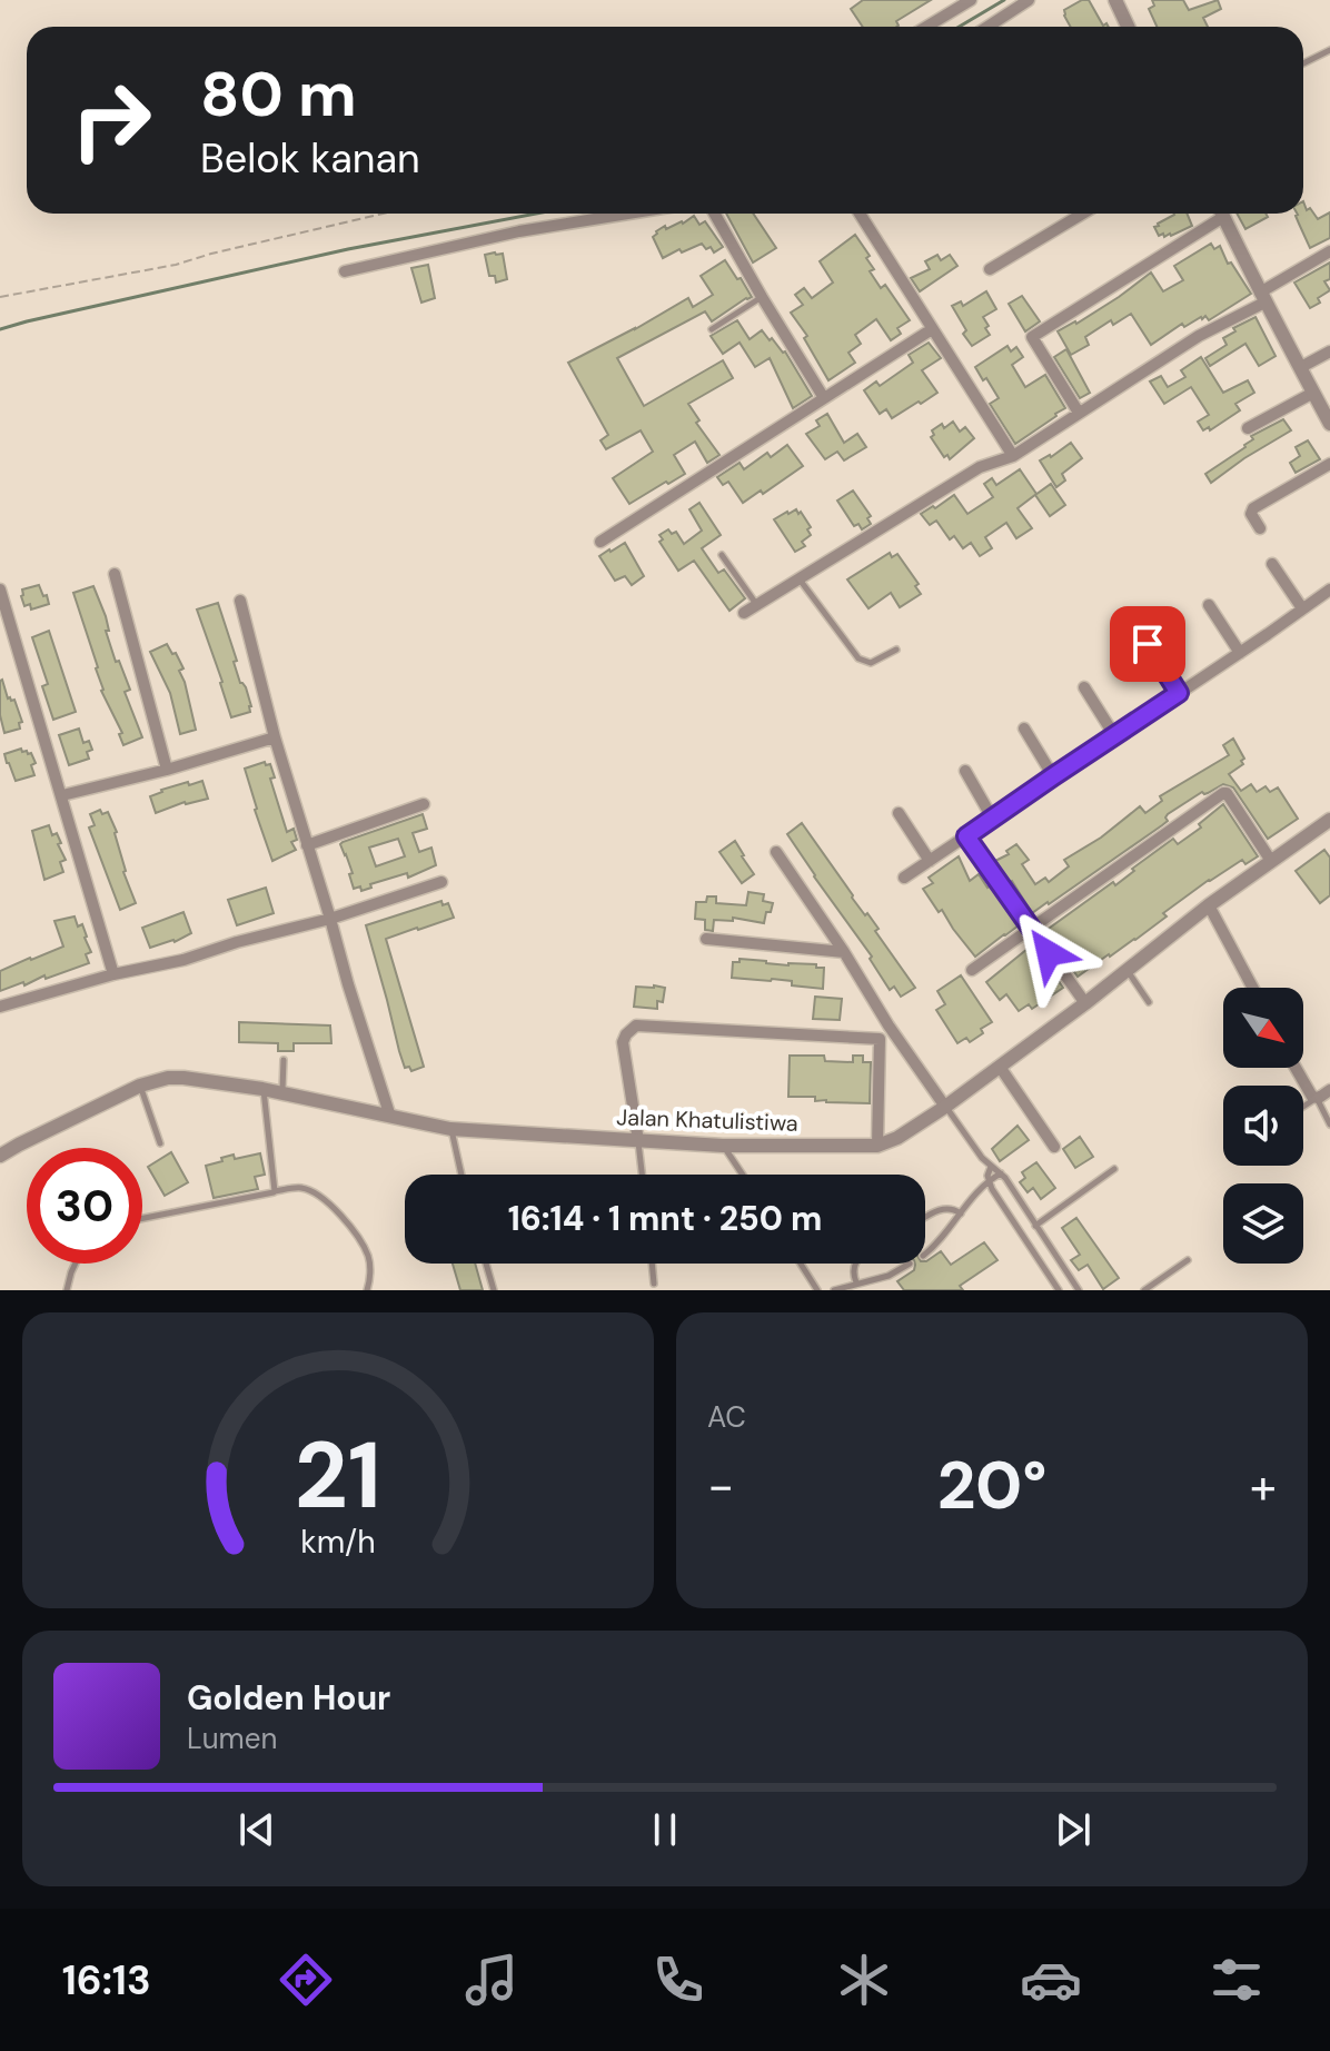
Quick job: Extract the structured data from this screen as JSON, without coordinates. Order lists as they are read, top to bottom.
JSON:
{
  "streets": {
    "street": ["Jalan Khatulistiwa"]
  },
  "north": "bottom right",
  "page": {
    "turn": ["80 m", "Belok kanan"],
    "limit": "30",
    "trip": "16:14 · 1 mnt · 250 m",
    "tile": "AC",
    "heat": ["−", "20°", "+"],
    "song": ["Golden Hour", "Lumen"],
    "tabs": "16:13",
    "gauge": ["21", "km/h"]
  }
}
